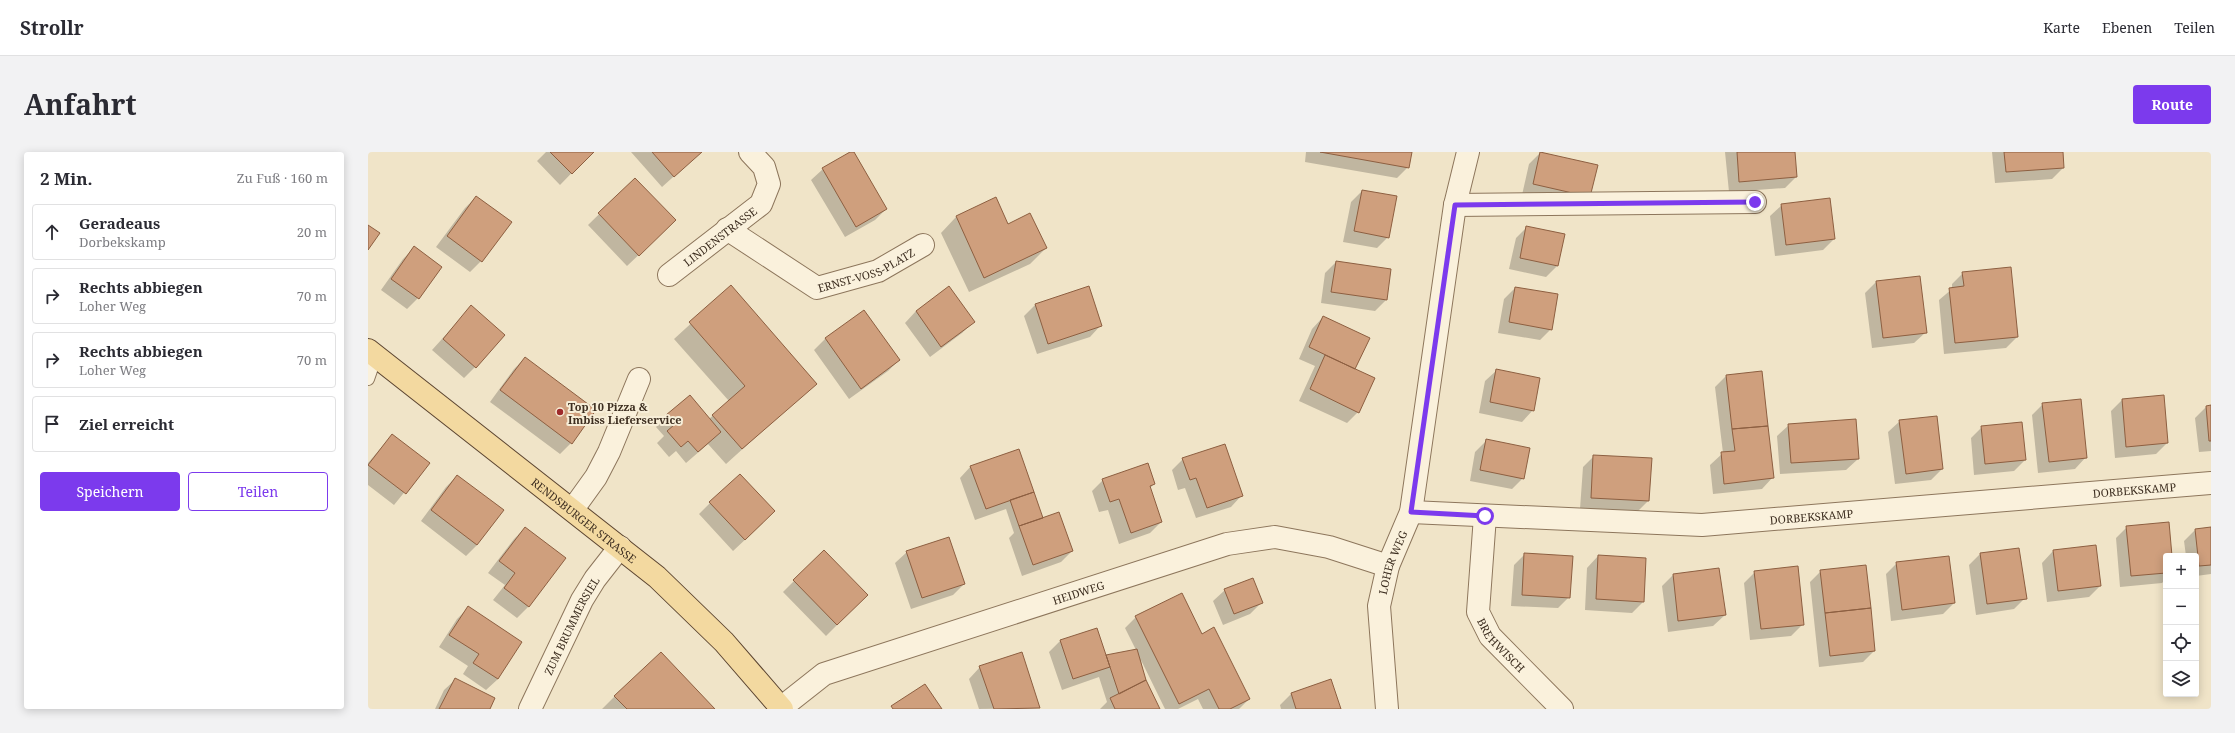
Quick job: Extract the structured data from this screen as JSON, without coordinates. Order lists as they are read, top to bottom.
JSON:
{
  "streets": {
    "main road": ["RENDSBURGER STRASSE"],
    "street": [
      "LINDENSTRASSE",
      "ERNST-VOSS-PLATZ",
      "DORBEKSKAMP",
      "LOHER WEG",
      "HEIDWEG",
      "ZUM BRUMMERSIEL",
      "BREHWISCH"
    ]
  },
  "crossings": [
    ["LINDENSTRASSE", "ERNST-VOSS-PLATZ"],
    ["DORBEKSKAMP", "LOHER WEG"],
    ["DORBEKSKAMP", "BREHWISCH"],
    ["RENDSBURGER STRASSE", "HEIDWEG"],
    ["RENDSBURGER STRASSE", "ZUM BRUMMERSIEL"],
    ["LOHER WEG", "HEIDWEG"]
  ],
  "places": ["Top 10 Pizza & Imbiss Lieferservice"],
  "page": {
    "header": "Strollr",
    "nav": ["Karte", "Ebenen", "Teilen"],
    "title": "Anfahrt",
    "buttons": [
      "Route",
      ["Speichern", "Teilen"]
    ],
    "heading": ["2 Min.", "Zu Fuß · 160 m"],
    "list": [
      ["Geradeaus", "Dorbekskamp", "20 m"],
      ["Rechts abbiegen", "Loher Weg", "70 m"],
      ["Rechts abbiegen", "Loher Weg", "70 m"],
      "Ziel erreicht"
    ],
    "map_buttons": ["+", "−"]
  }
}
